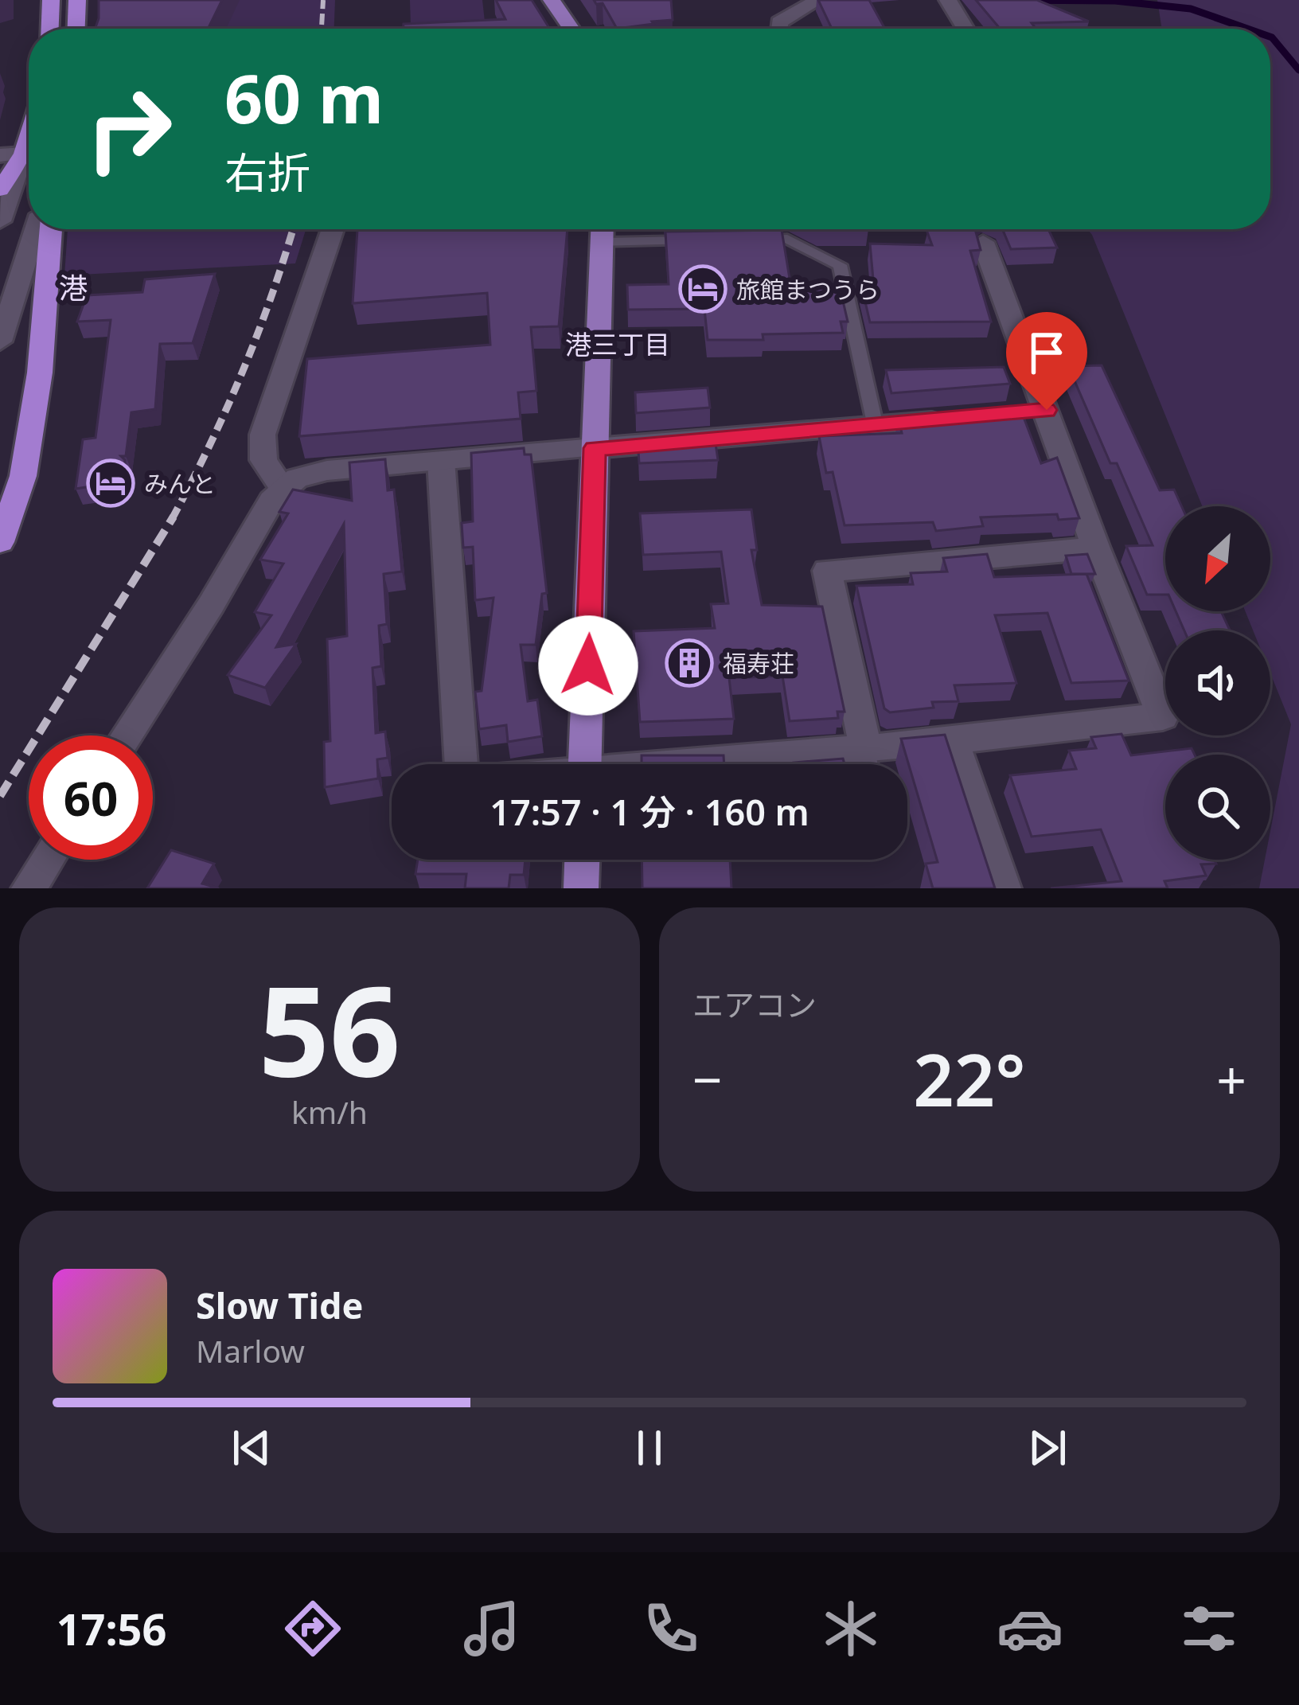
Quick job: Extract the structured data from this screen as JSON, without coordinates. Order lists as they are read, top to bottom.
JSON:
{
  "districts": ["港", "港三丁目"],
  "places": {
    "hotel": ["旅館まつうら", "みんと"],
    "building": ["福寿荘"]
  },
  "north": "bottom left",
  "page": {
    "turn": ["60 m", "右折"],
    "limit": "60",
    "trip": "17:57 · 1 分 · 160 m",
    "tile": [
      ["56", "km/h"],
      "エアコン"
    ],
    "heat": ["−", "22°", "+"],
    "song": ["Slow Tide", "Marlow"],
    "tabs": "17:56"
  }
}
